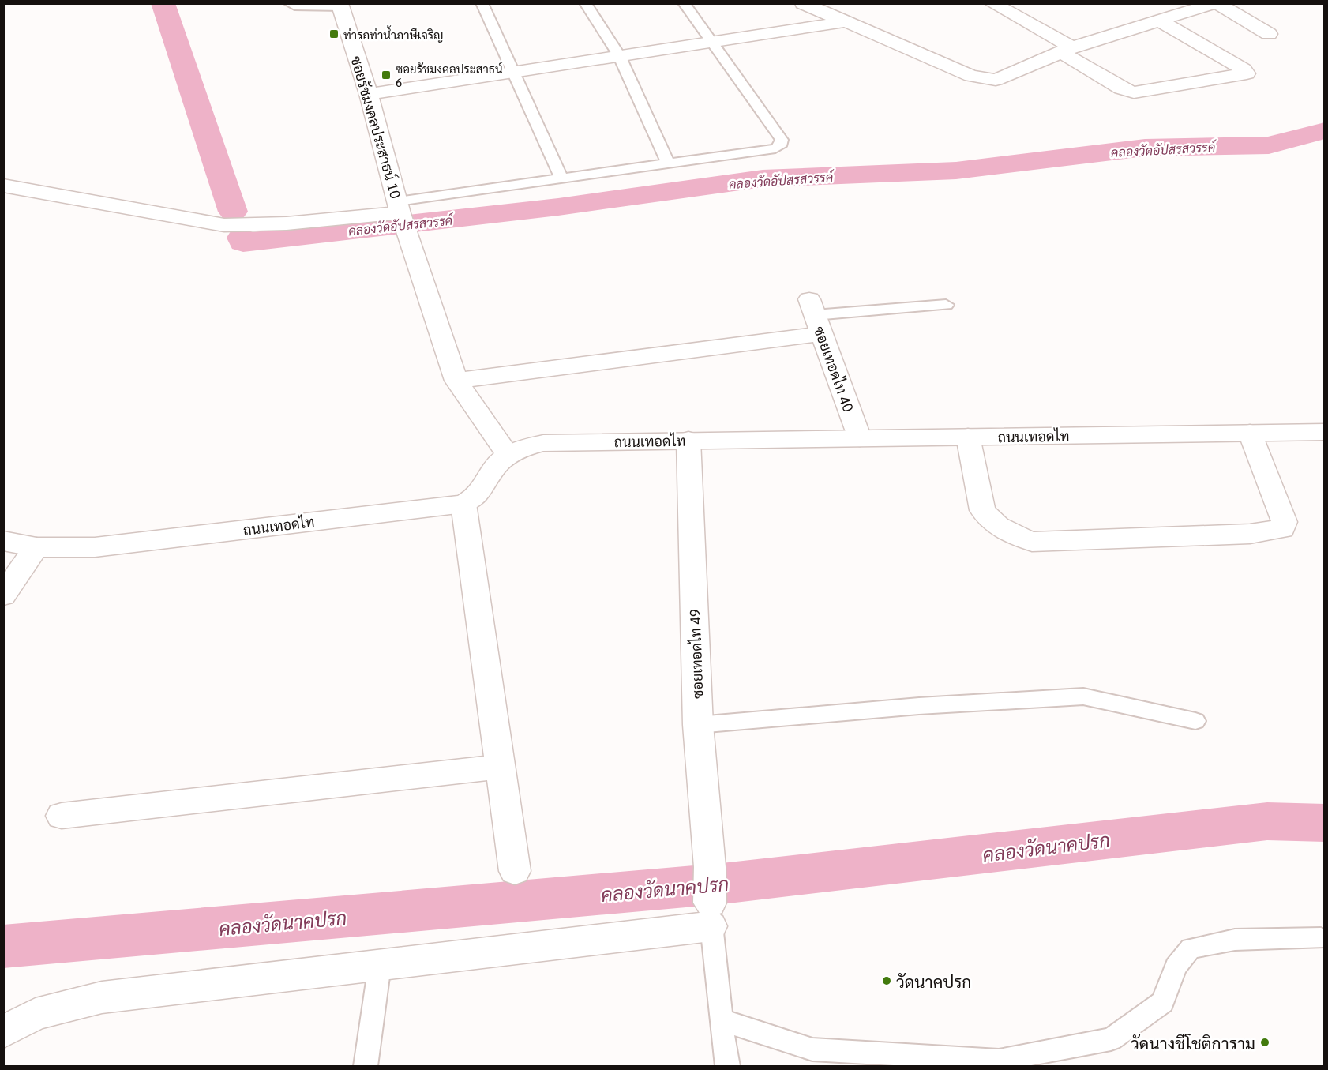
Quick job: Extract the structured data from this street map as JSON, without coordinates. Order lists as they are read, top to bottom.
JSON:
{
  "streets": {
    "street": [
      "ซอยรัชมงคลประสาธน์ 10",
      "ซอยเทอดไท 40",
      "ถนนเทอดไท",
      "ซอยเทอดไท 49"
    ]
  },
  "crossings": [
    ["ซอยรัชมงคลประสาธน์ 10", "ถนนเทอดไท"],
    ["ซอยเทอดไท 40", "ถนนเทอดไท"],
    ["ถนนเทอดไท", "ซอยเทอดไท 49"]
  ],
  "water": ["คลองวัดอัปสรสวรรค์", "คลองวัดนาคปรก"],
  "places": {
    "transit": ["ท่ารถท่าน้ำภาษีเจริญ", "ซอยรัชมงคลประสาธน์ 6"],
    "other": ["วัดนาคปรก", "วัดนางชีโชติการาม"]
  }
}
